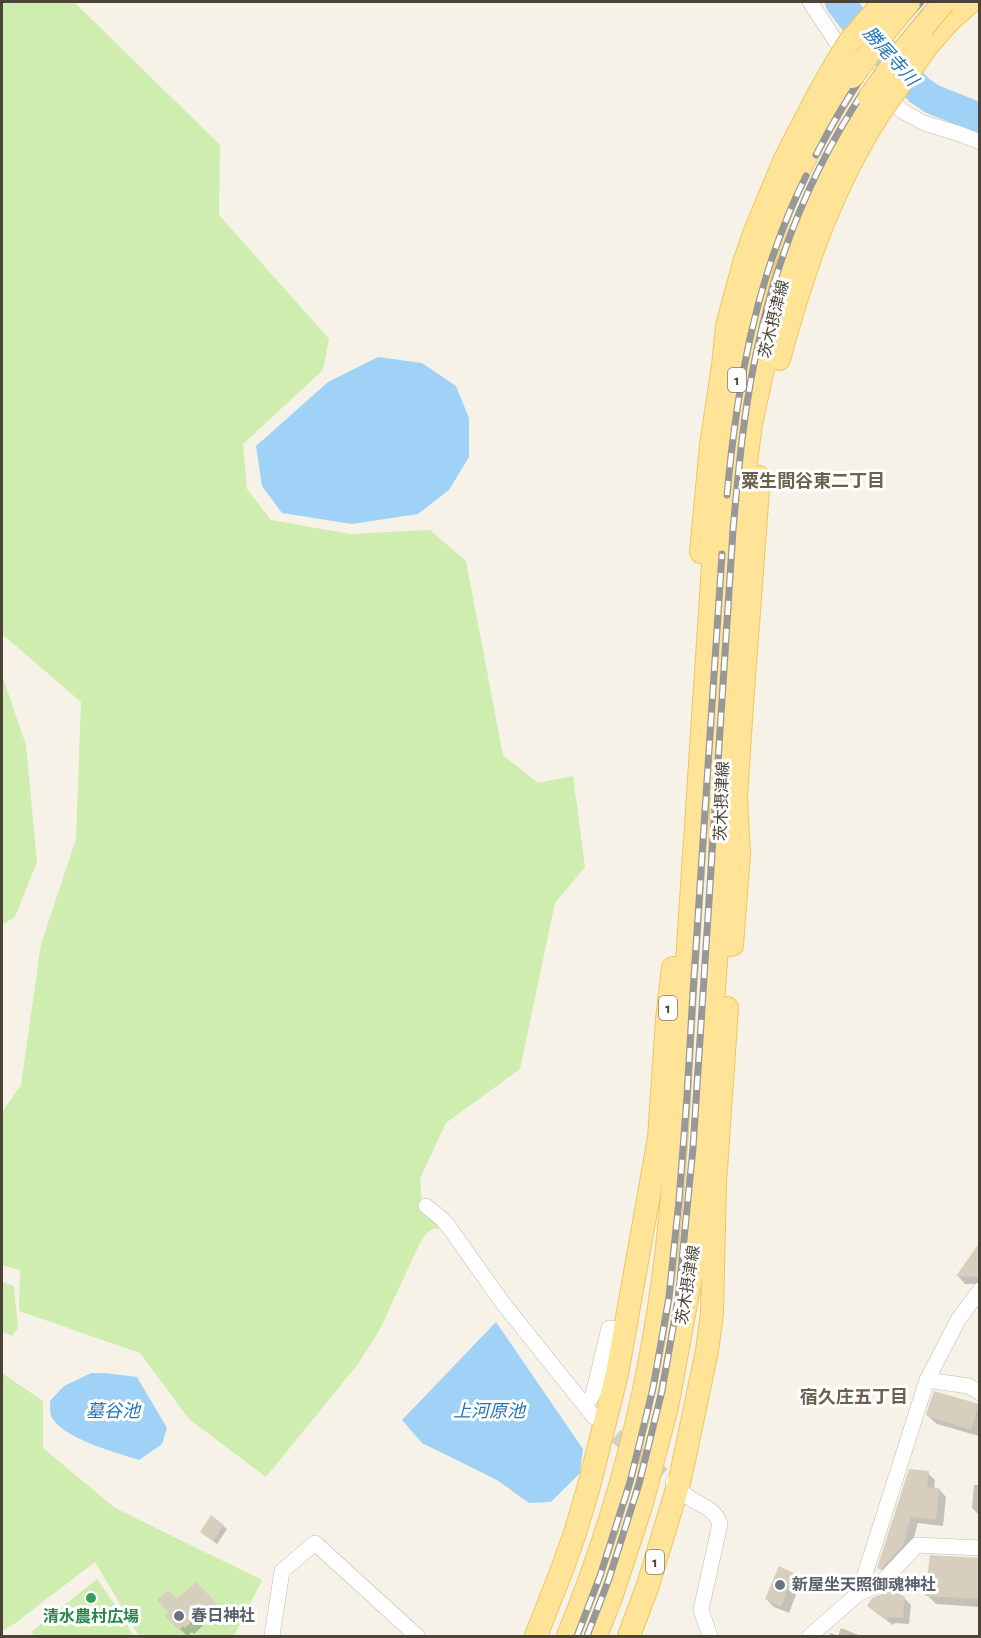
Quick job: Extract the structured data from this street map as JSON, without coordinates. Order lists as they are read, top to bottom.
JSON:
{
  "streets": {
    "main road": ["茨木摂津線", "1"]
  },
  "crossings": [
    ["茨木摂津線", "1"]
  ],
  "districts": ["粟生間谷東二丁目", "宿久庄五丁目"],
  "water": ["勝尾寺川", "墓谷池", "上河原池"],
  "places": ["新屋坐天照御魂神社", "清水農村広場", "春日神社"]
}
